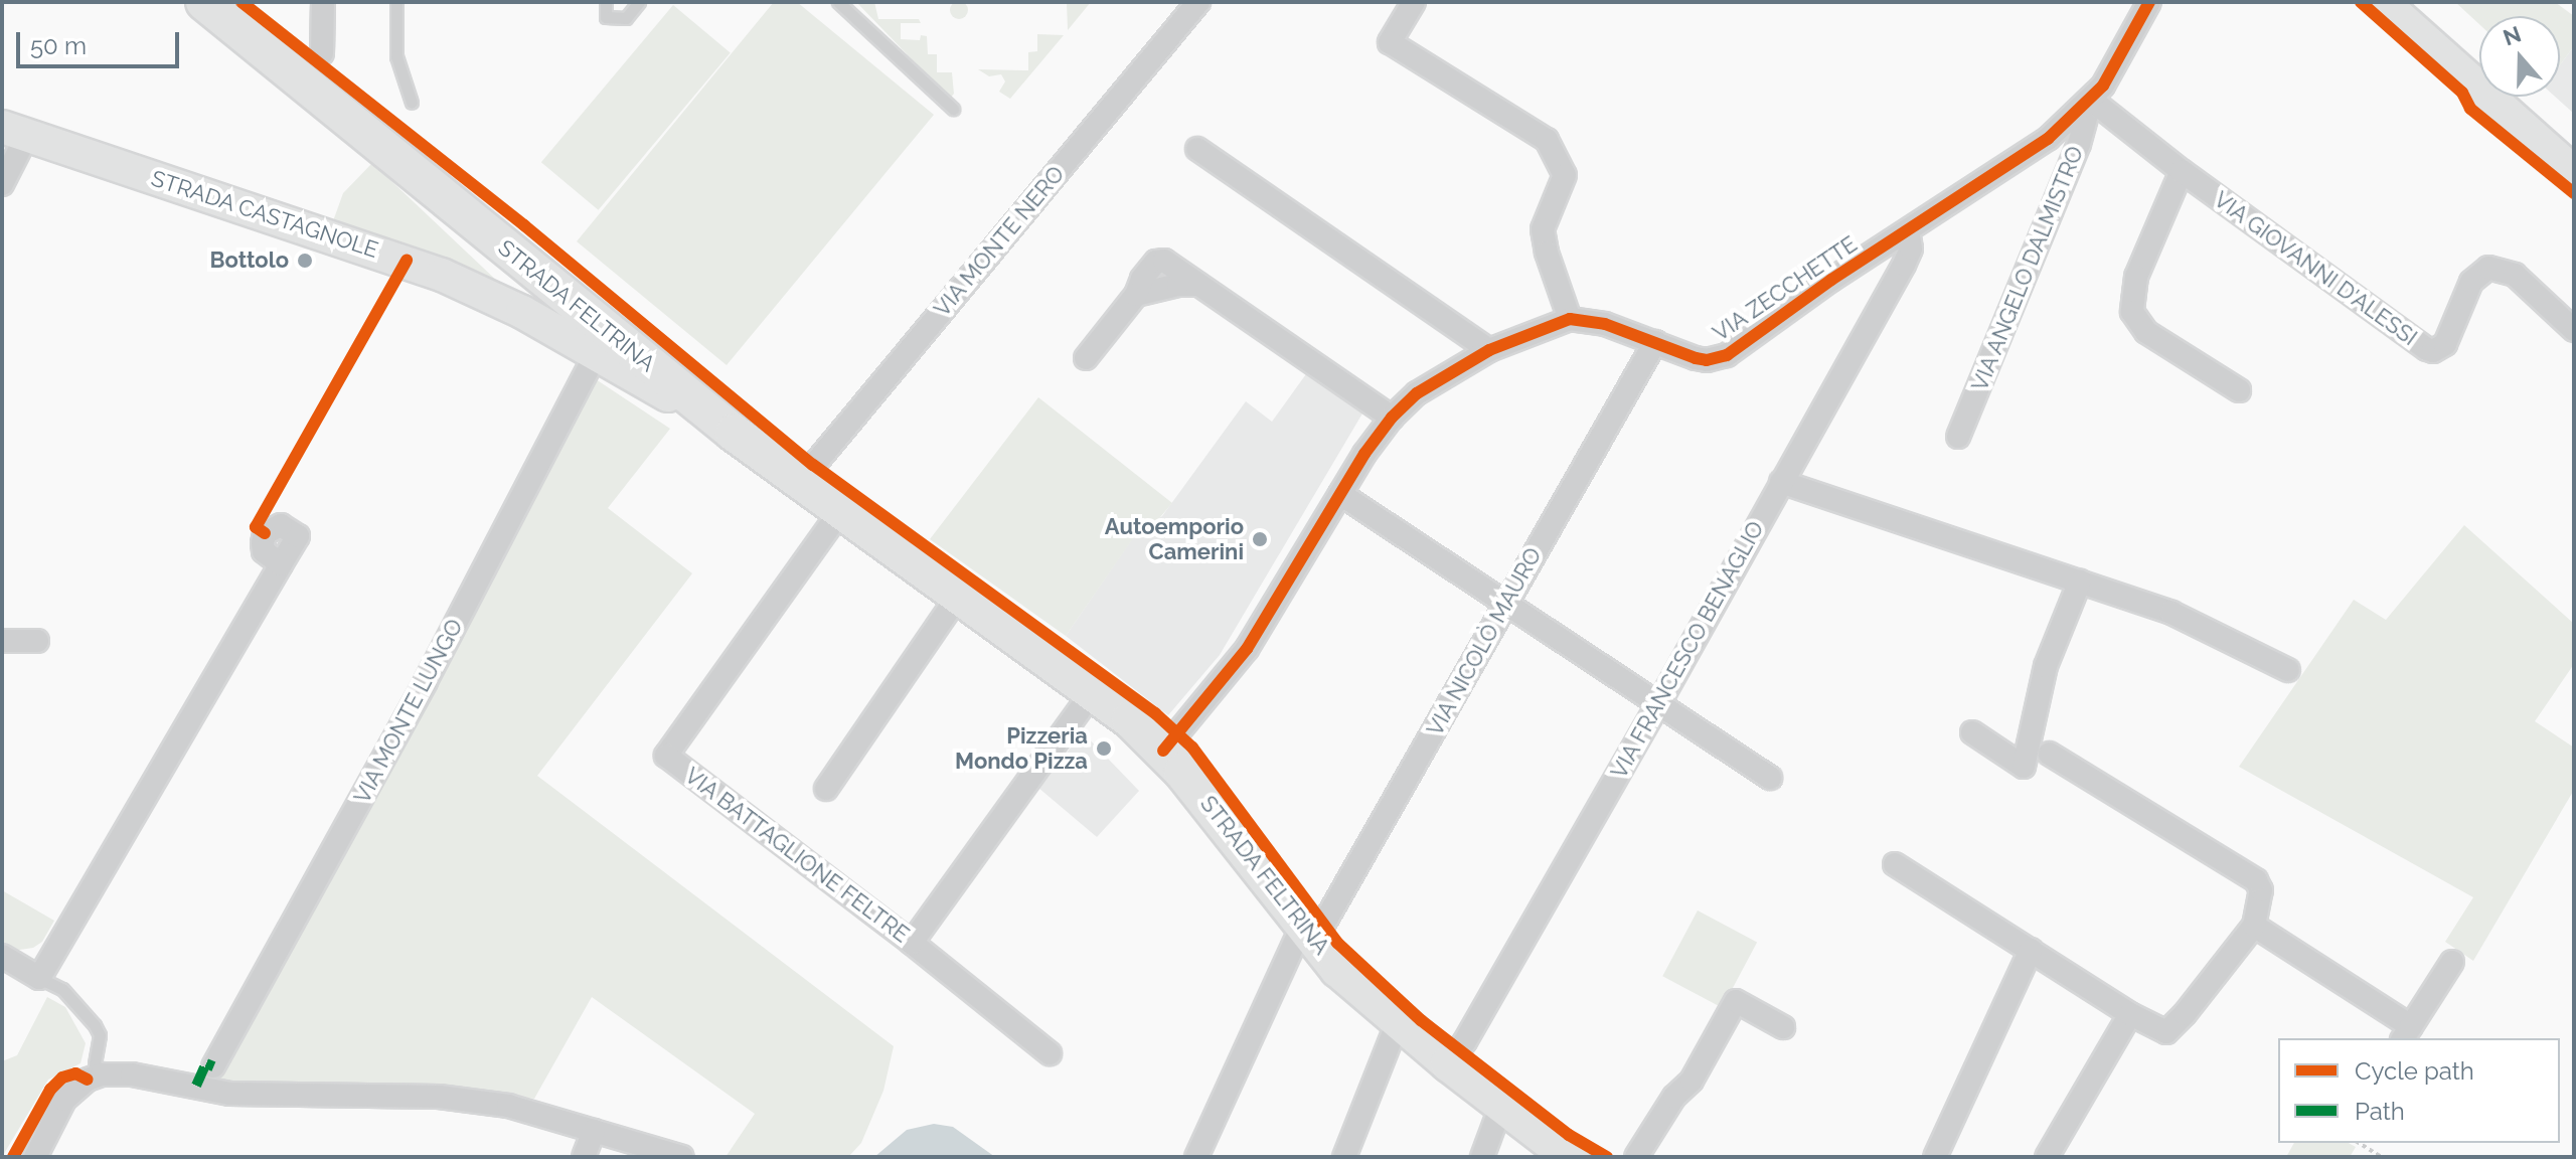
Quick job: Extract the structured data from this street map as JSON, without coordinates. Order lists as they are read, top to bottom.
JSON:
{
  "streets": {
    "main road": ["STRADA CASTAGNOLE", "STRADA FELTRINA"],
    "street": [
      "VIA MONTE NERO",
      "VIA ANGELO DALMISTRO",
      "VIA GIOVANNI D'ALESSI",
      "VIA ZECCHETTE",
      "VIA NICOLÒ MAURO",
      "VIA FRANCESCO BENAGLIO",
      "VIA MONTE LUNGO",
      "VIA BATTAGLIONE FELTRE"
    ]
  },
  "crossings": [
    ["STRADA CASTAGNOLE", "STRADA FELTRINA"],
    ["STRADA CASTAGNOLE", "VIA MONTE LUNGO"],
    ["VIA MONTE NERO", "STRADA FELTRINA"],
    ["VIA ANGELO DALMISTRO", "VIA GIOVANNI D'ALESSI"],
    ["VIA ANGELO DALMISTRO", "VIA ZECCHETTE"],
    ["VIA GIOVANNI D'ALESSI", "VIA ZECCHETTE"],
    ["VIA ZECCHETTE", "VIA NICOLÒ MAURO"],
    ["VIA ZECCHETTE", "VIA FRANCESCO BENAGLIO"],
    ["STRADA FELTRINA", "VIA NICOLÒ MAURO"],
    ["STRADA FELTRINA", "VIA FRANCESCO BENAGLIO"],
    ["STRADA FELTRINA", "VIA BATTAGLIONE FELTRE"]
  ],
  "places": ["Bottolo", "Autoemporio Camerini", "Pizzeria Mondo Pizza"],
  "legend": ["Cycle path", "Path"],
  "scale_bar": "50 m",
  "north": "top"
}
